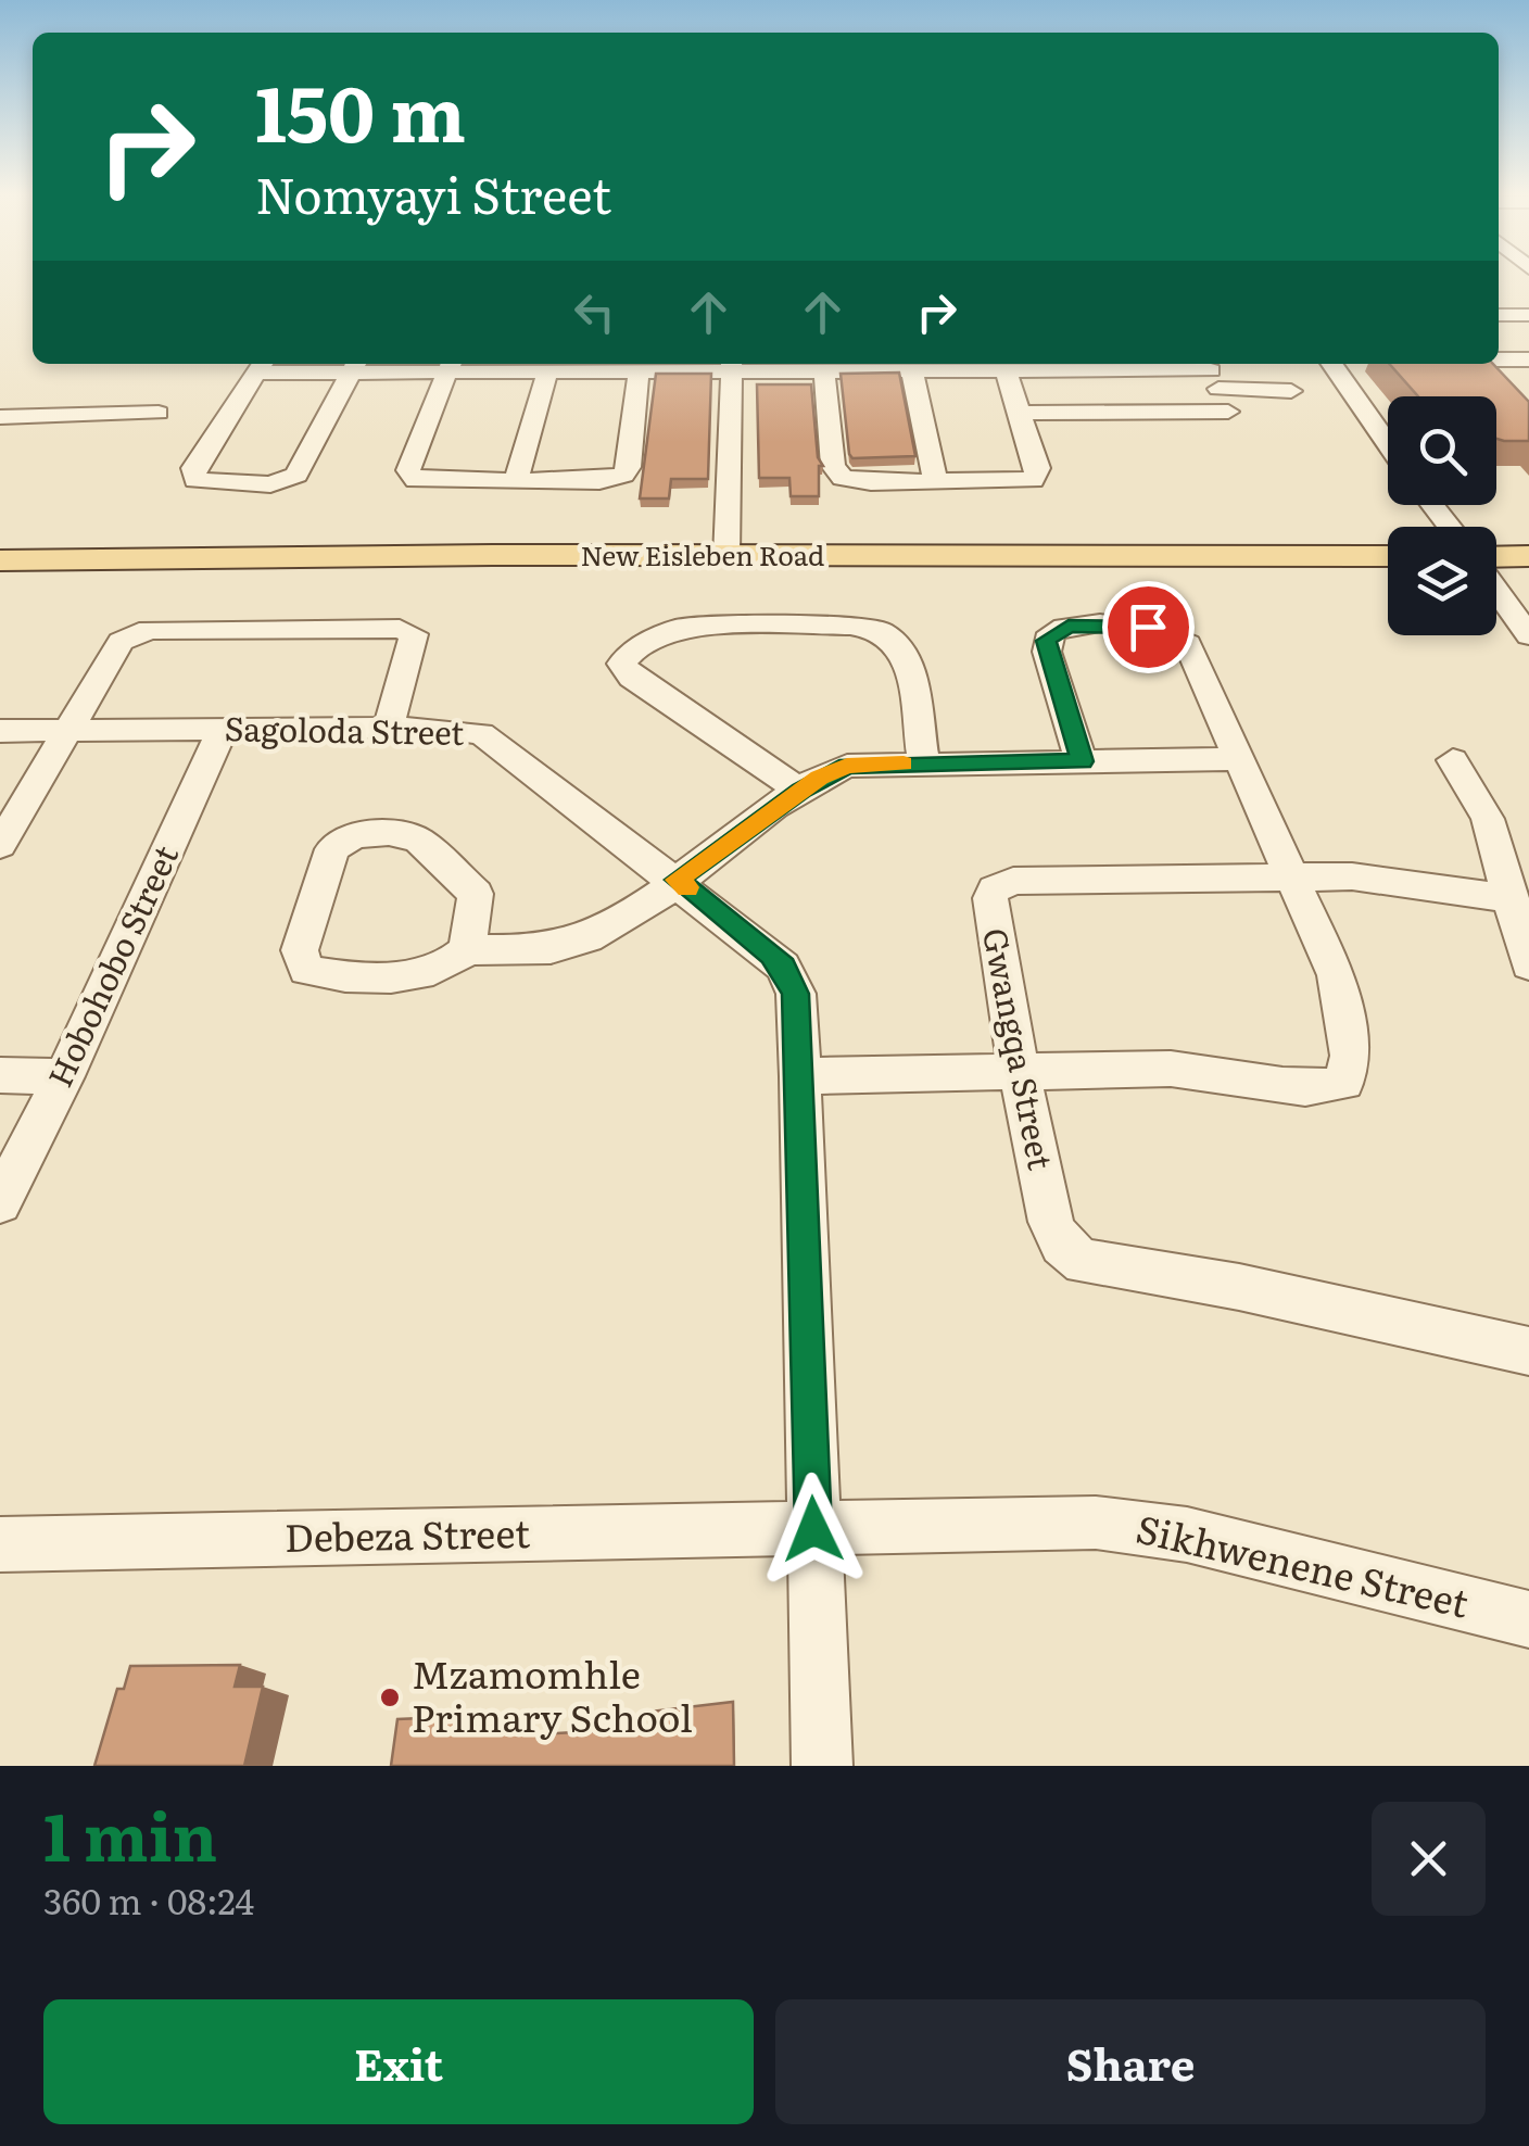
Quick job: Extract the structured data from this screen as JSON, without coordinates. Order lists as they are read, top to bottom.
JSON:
{
  "streets": {
    "main road": ["New Eisleben Road"],
    "street": [
      "Sagoloda Street",
      "Hobohobo Street",
      "Gwangqa Street",
      "Debeza Street",
      "Sikhwenene Street"
    ]
  },
  "crossings": [
    ["Sagoloda Street", "Hobohobo Street"],
    ["Sagoloda Street", "Debeza Street"],
    ["Sagoloda Street", "Sikhwenene Street"],
    ["Debeza Street", "Sikhwenene Street"]
  ],
  "places": ["Mzamomhle Primary School"],
  "page": {
    "turn": ["150 m", "Nomyayi Street"],
    "heading": ["1 min", "360 m · 08:24"],
    "buttons": ["Exit", "Share"]
  }
}
